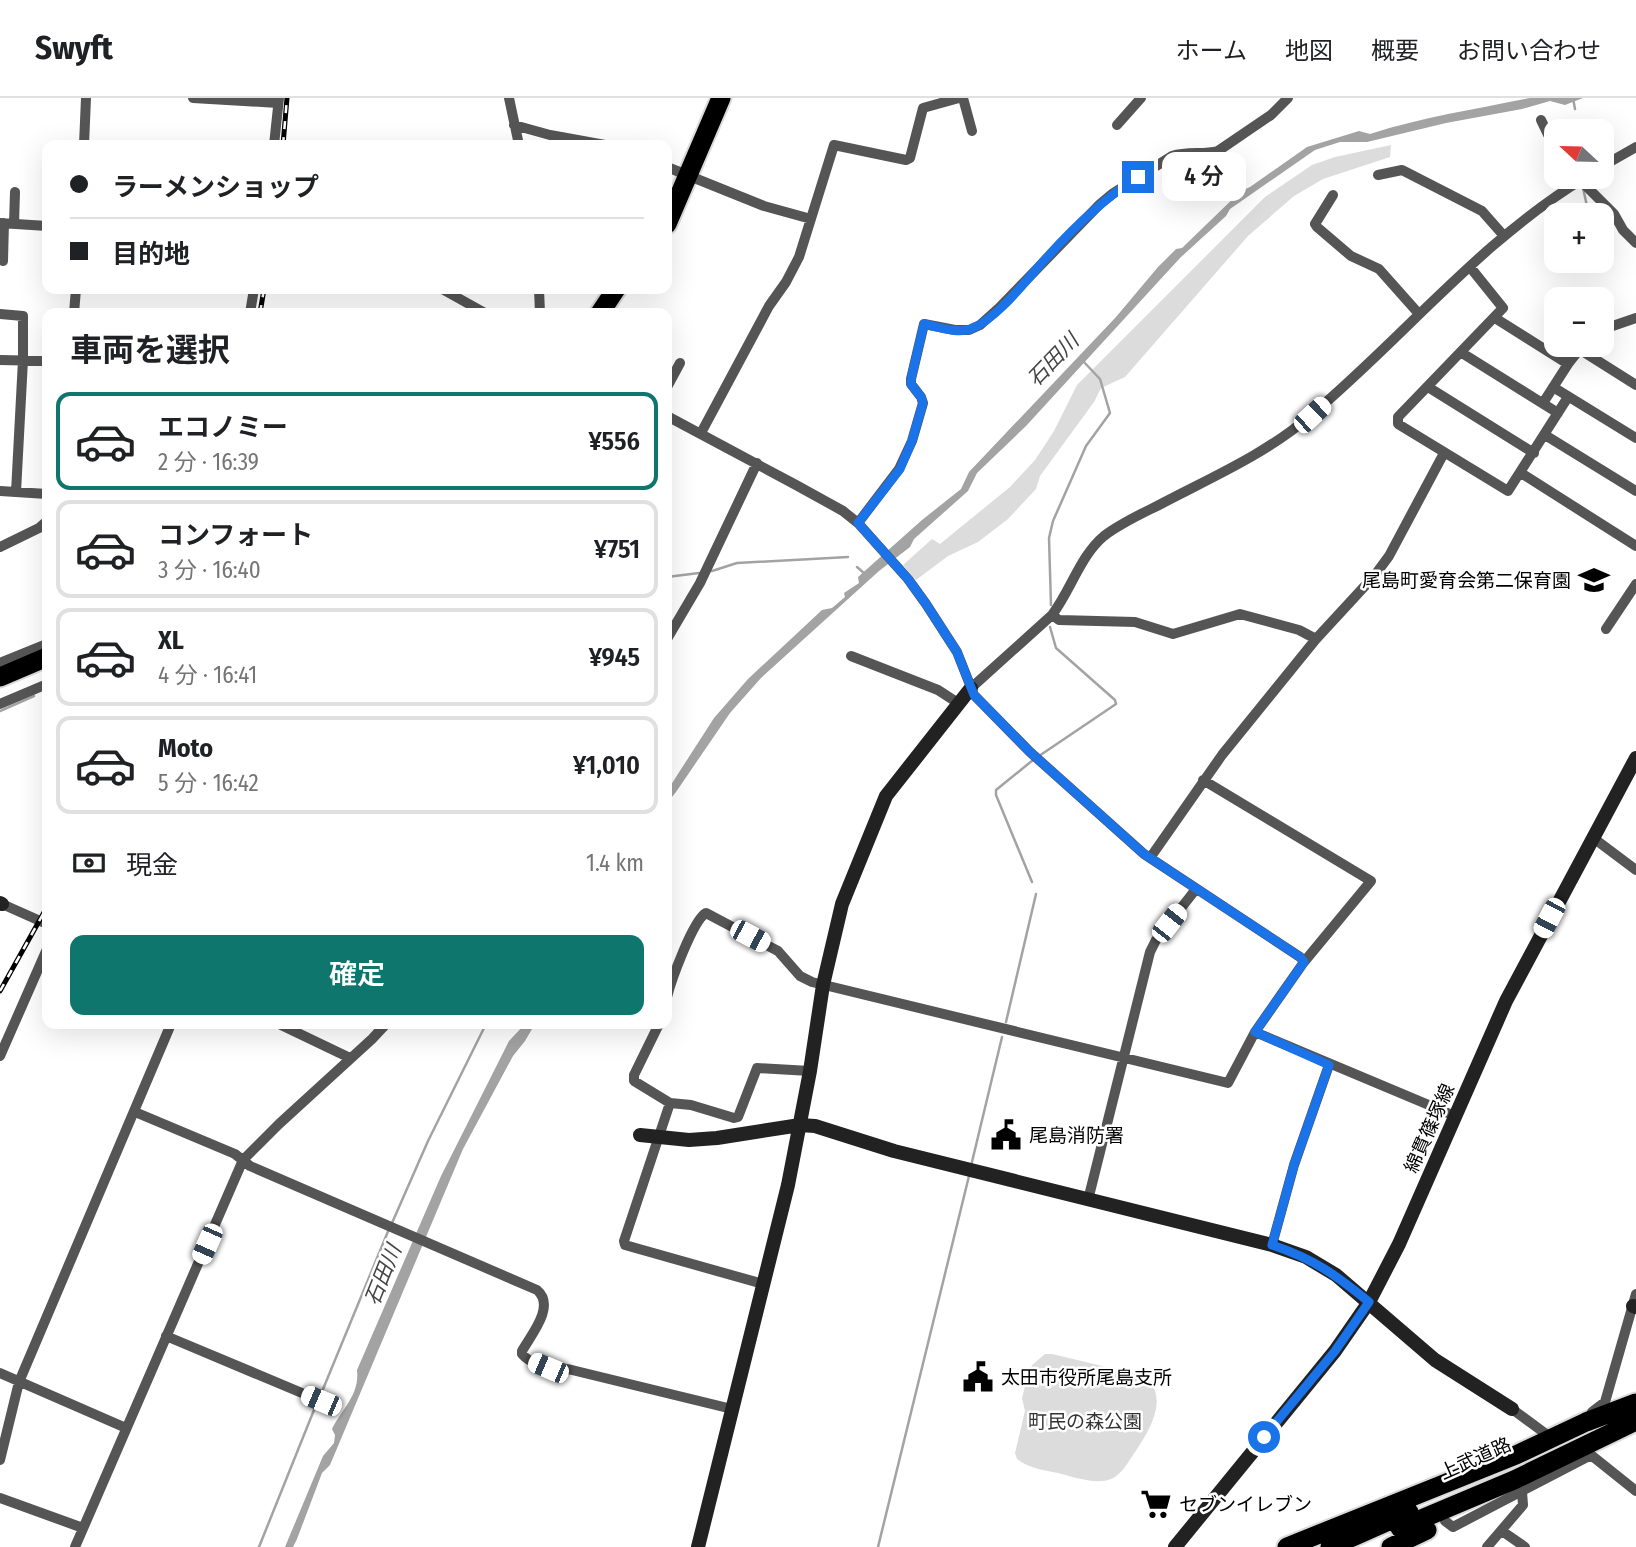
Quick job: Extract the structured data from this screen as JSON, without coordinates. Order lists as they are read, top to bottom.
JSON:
{
  "streets": {
    "highway": ["上武道路"],
    "street": ["綿貫篠塚線"]
  },
  "water": ["石田川"],
  "parks": ["町民の森公園"],
  "places": {
    "school or university": ["尾島町愛育会第二保育園"],
    "public building": ["尾島消防署", "太田市役所尾島支所"],
    "supermarket": ["セブンイレブン"]
  },
  "north": "left",
  "page": {
    "header": "Swyft",
    "nav": [
      "ホーム",
      "地図",
      "概要",
      "お問い合わせ"
    ],
    "map_buttons": ["+", "−"],
    "banner": ["ラーメンショップ", "目的地"],
    "bubble": "4 分",
    "heading": "車両を選択",
    "list": [
      {
        "name": "エコノミー",
        "note": "2 分 · 16:39",
        "value": "¥556"
      },
      {
        "name": "コンフォート",
        "note": "3 分 · 16:40",
        "value": "¥751"
      },
      {
        "name": "XL",
        "note": "4 分 · 16:41",
        "value": "¥945"
      },
      {
        "name": "Moto",
        "note": "5 分 · 16:42",
        "value": "¥1,010"
      }
    ],
    "pay": ["現金", "1.4 km"],
    "buttons": "確定"
  }
}
